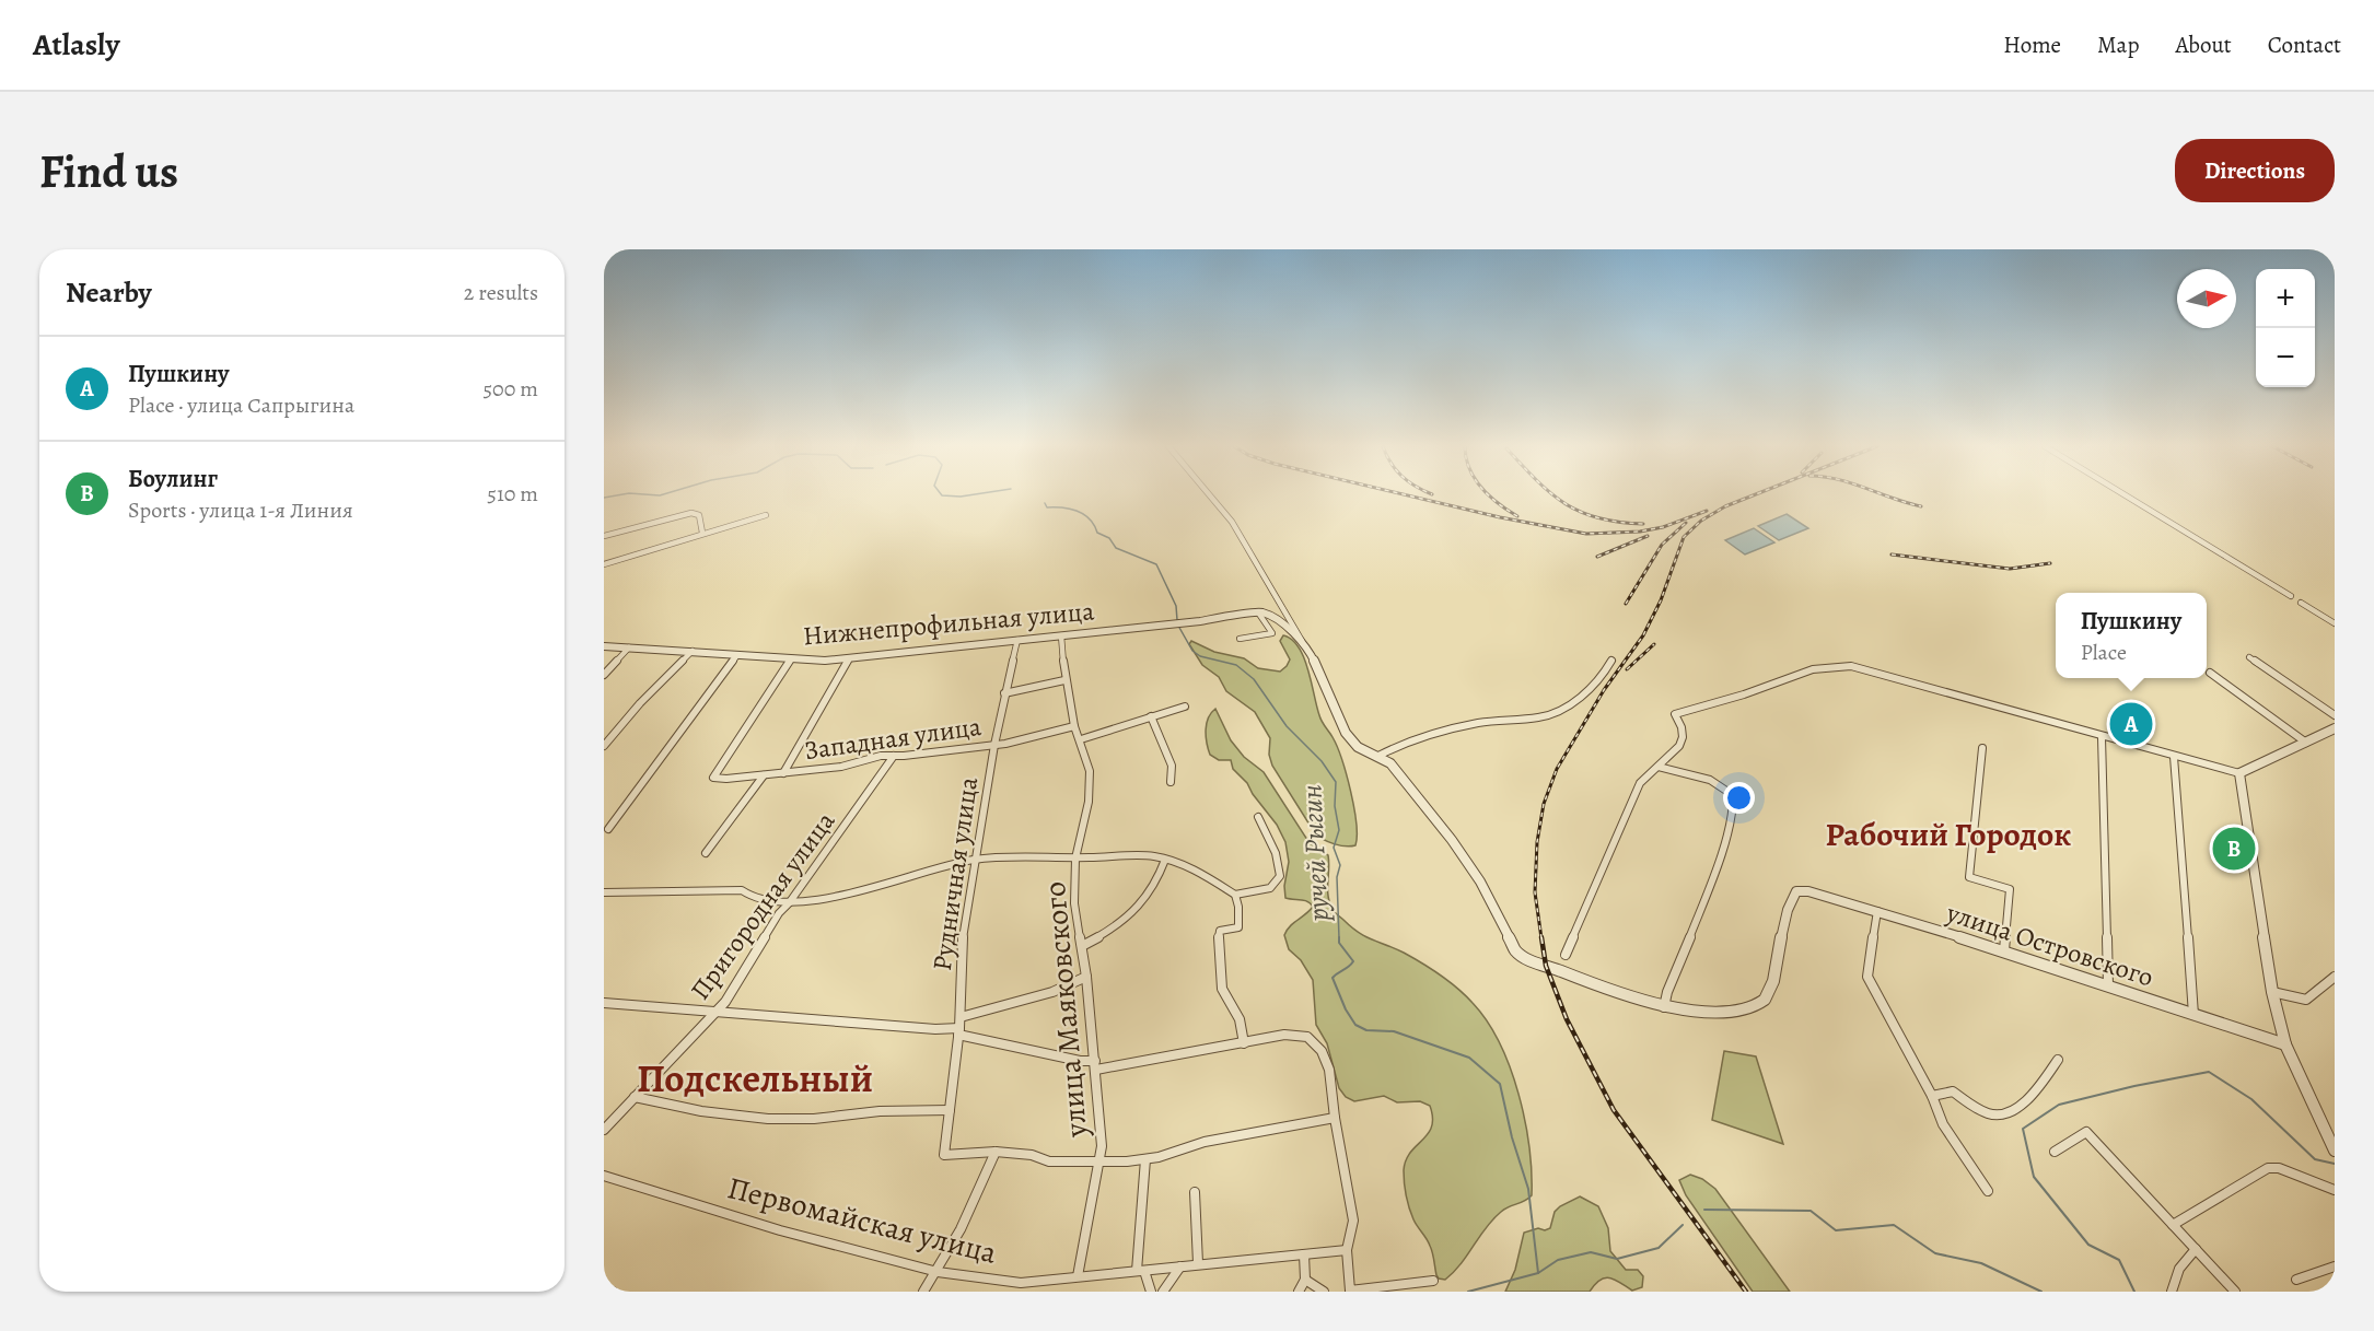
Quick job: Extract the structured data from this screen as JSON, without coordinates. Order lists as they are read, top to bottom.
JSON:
{
  "streets": {
    "street": [
      "Нижнепрофильная улица",
      "Западная улица",
      "Рудничная улица",
      "Пригородная улица",
      "улица Островского",
      "улица Маяковского",
      "Первомайская улица"
    ]
  },
  "crossings": [
    ["Нижнепрофильная улица", "Западная улица"],
    ["Нижнепрофильная улица", "Рудничная улица"],
    ["Нижнепрофильная улица", "улица Маяковского"],
    ["Западная улица", "Рудничная улица"],
    ["Западная улица", "Пригородная улица"],
    ["Западная улица", "улица Маяковского"],
    ["улица Маяковского", "Первомайская улица"]
  ],
  "districts": ["Рабочий Городок", "Подскельный"],
  "water": ["ручей Рыгин"],
  "north": "right",
  "page": {
    "header": "Atlasly",
    "nav": [
      "Home",
      "Map",
      "About",
      "Contact"
    ],
    "buttons": "Directions",
    "title": "Find us",
    "heading": ["Nearby", "2 results"],
    "map_buttons": ["+", "−"],
    "list": [
      {
        "mark": "A",
        "name": "Пушкину",
        "note": "Place · улица Сапрыгина",
        "value": "500 m"
      },
      {
        "mark": "B",
        "name": "Боулинг",
        "note": "Sports · улица 1-я Линия",
        "value": "510 m"
      }
    ],
    "popup": ["Пушкину", "Place"],
    "pins": ["A", "B"]
  }
}
